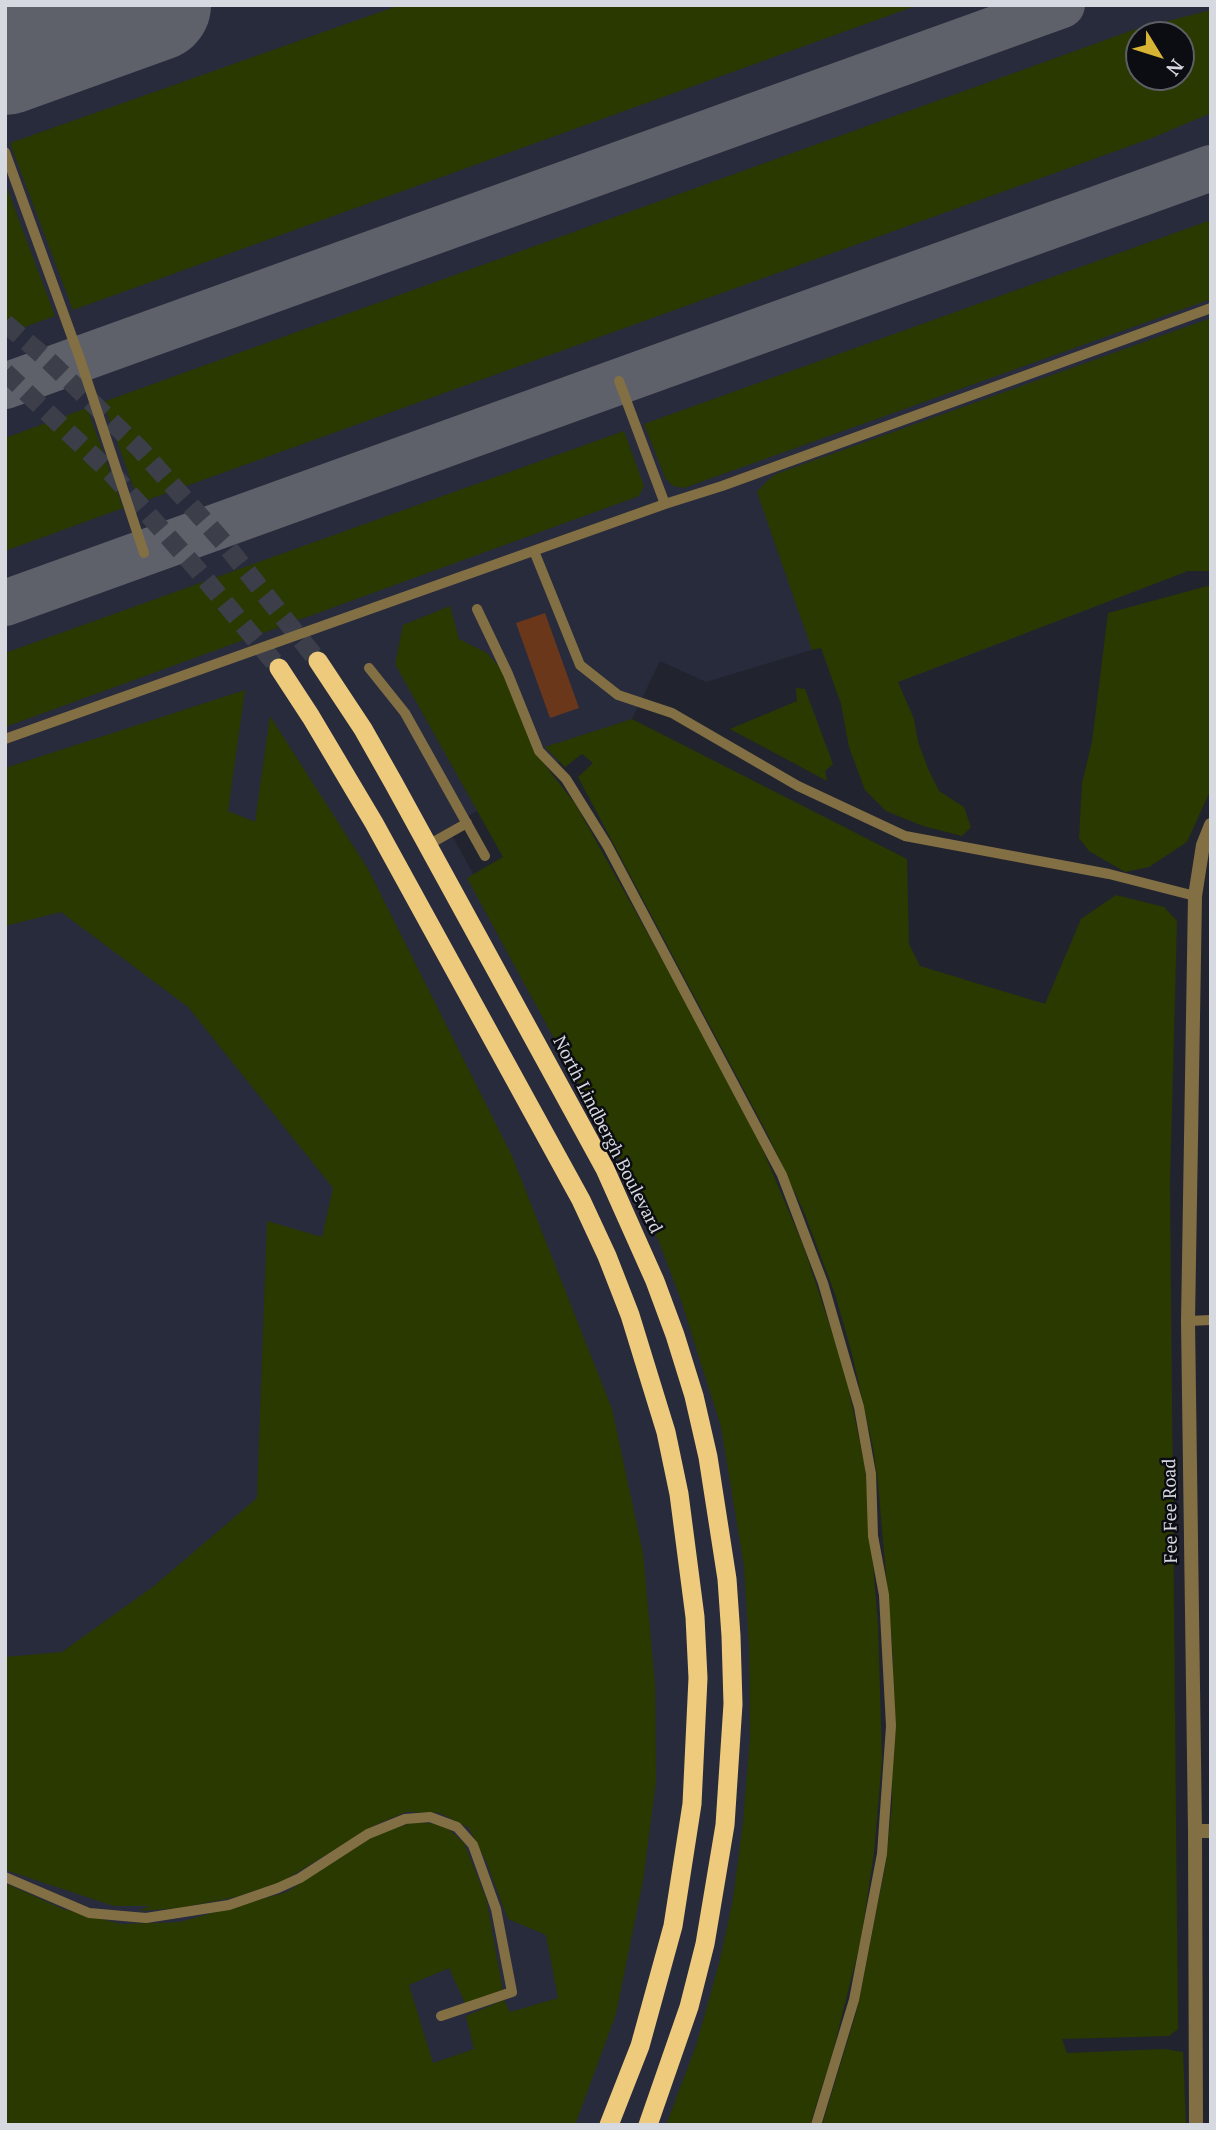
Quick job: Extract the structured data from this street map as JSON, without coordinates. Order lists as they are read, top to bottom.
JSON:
{
  "streets": {
    "highway": ["North Lindbergh Boulevard"],
    "street": ["Fee Fee Road"]
  },
  "north": "bottom right"
}
